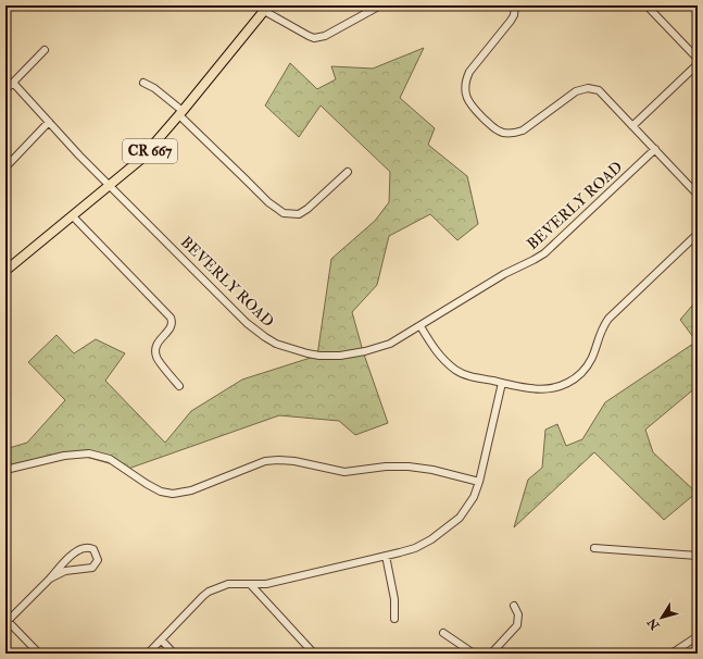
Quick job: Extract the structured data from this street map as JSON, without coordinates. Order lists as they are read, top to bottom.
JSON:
{
  "streets": {
    "main road": ["CR 667"],
    "street": ["BEVERLY ROAD"]
  },
  "crossings": [
    ["CR 667", "BEVERLY ROAD"]
  ],
  "north": "bottom left"
}
